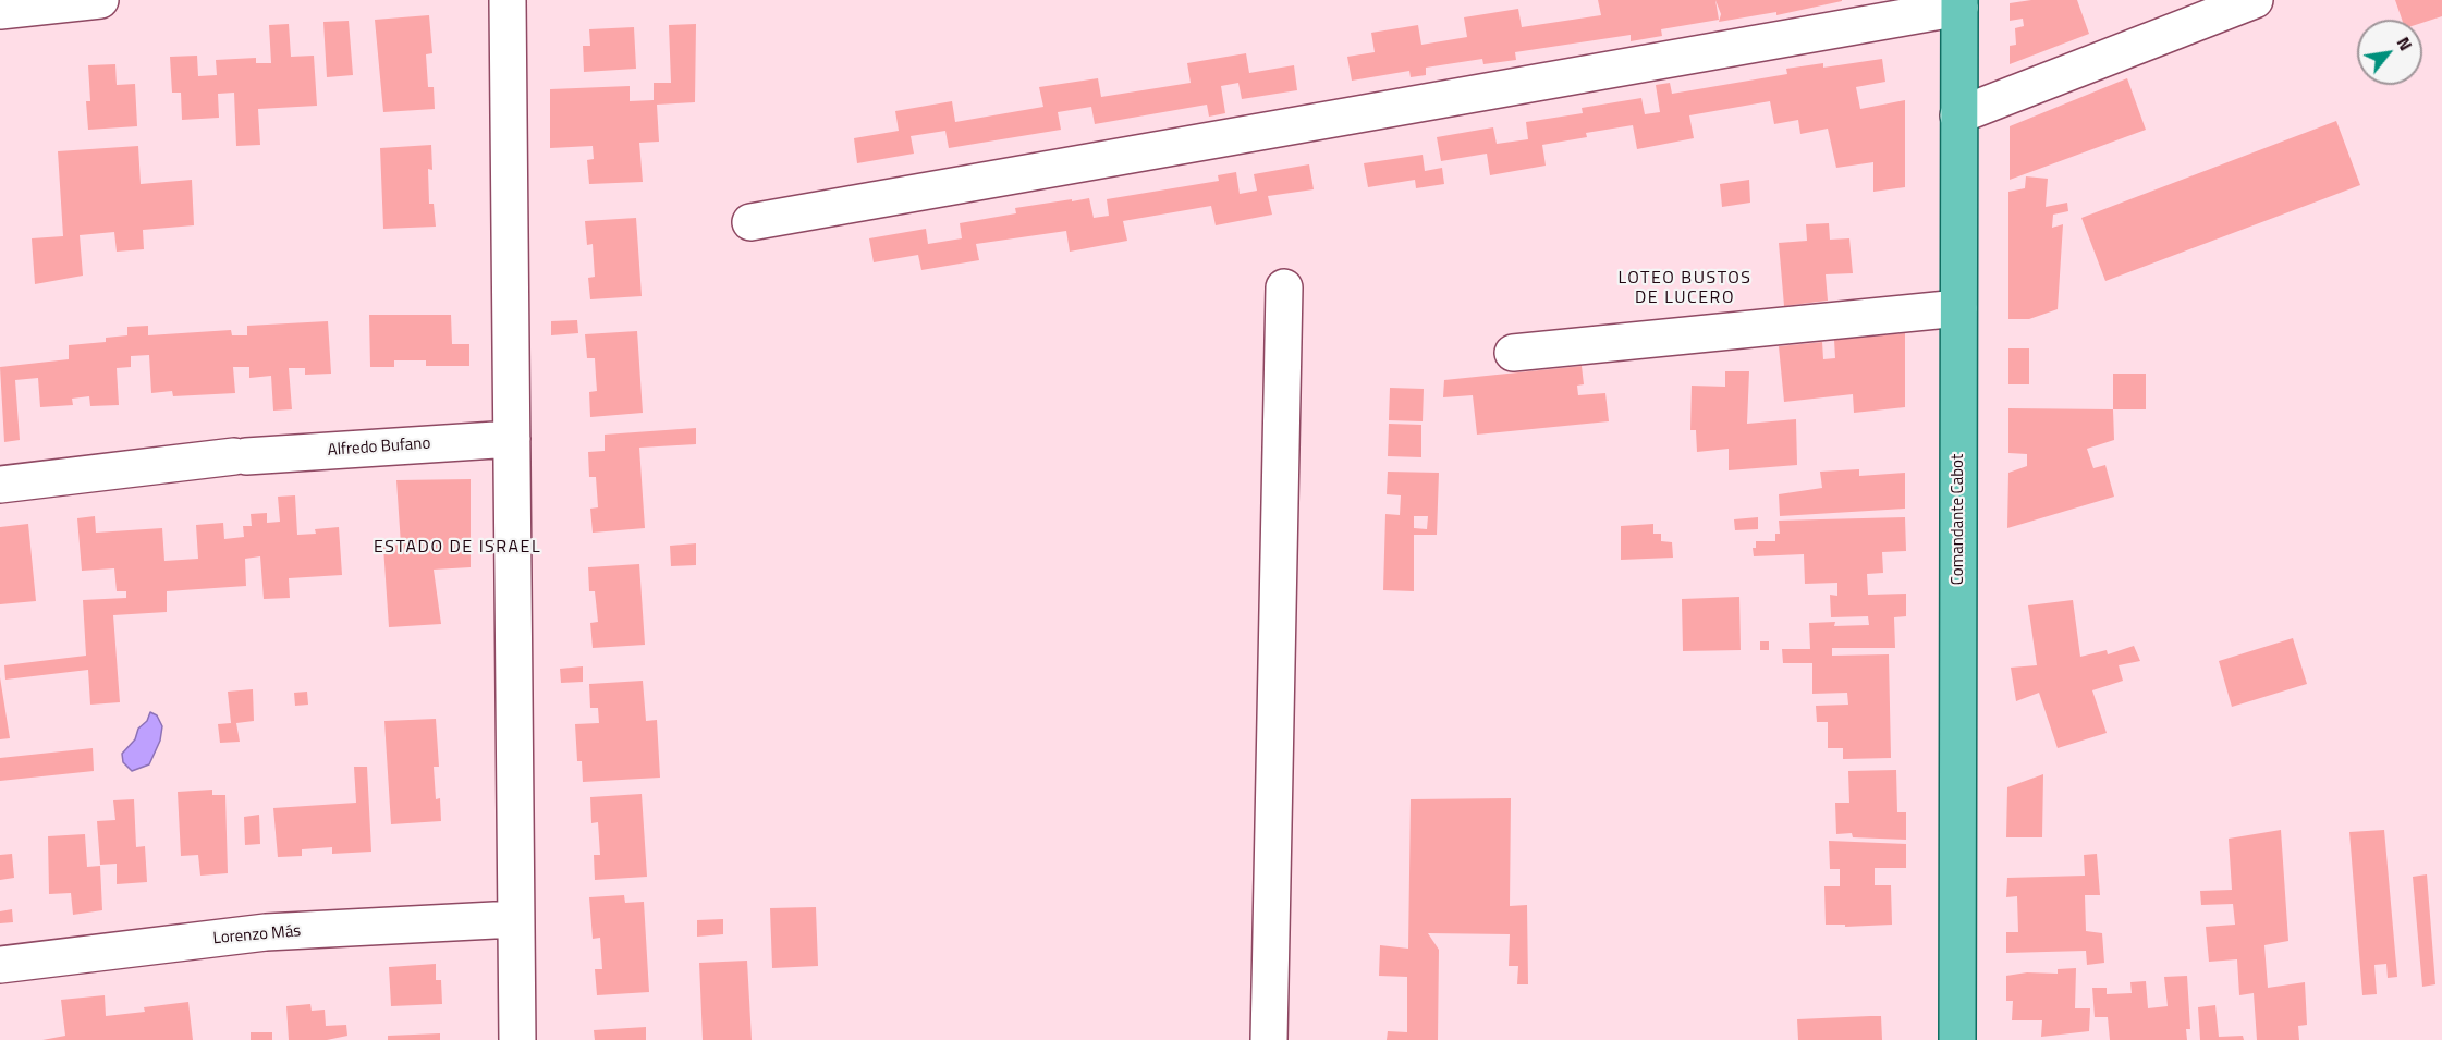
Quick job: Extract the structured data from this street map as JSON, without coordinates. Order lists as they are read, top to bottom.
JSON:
{
  "streets": {
    "main road": ["Comandante Cabot"],
    "street": ["Alfredo Bufano", "Lorenzo Más"]
  },
  "districts": ["LOTEO BUSTOS DE LUCERO", "ESTADO DE ISRAEL"],
  "north": "top right"
}
